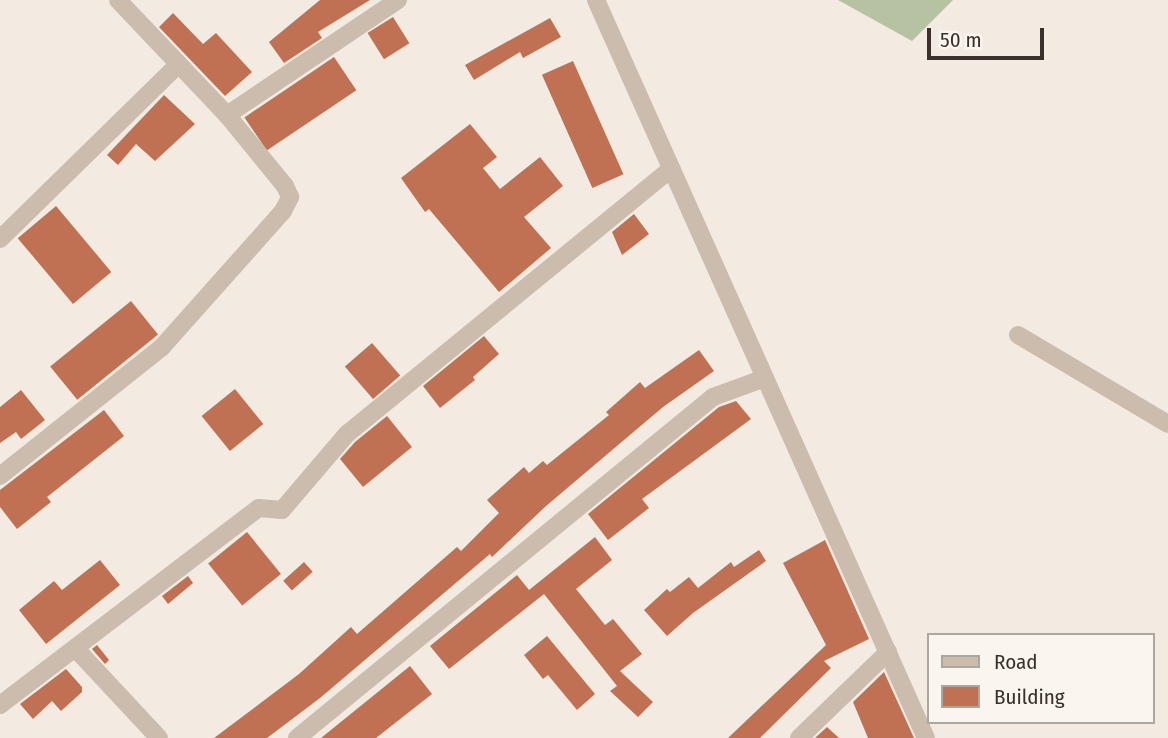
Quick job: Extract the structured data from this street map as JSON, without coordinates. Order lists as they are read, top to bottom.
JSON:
{
  "legend": ["Road", "Building"],
  "scale_bar": "50 m"
}
